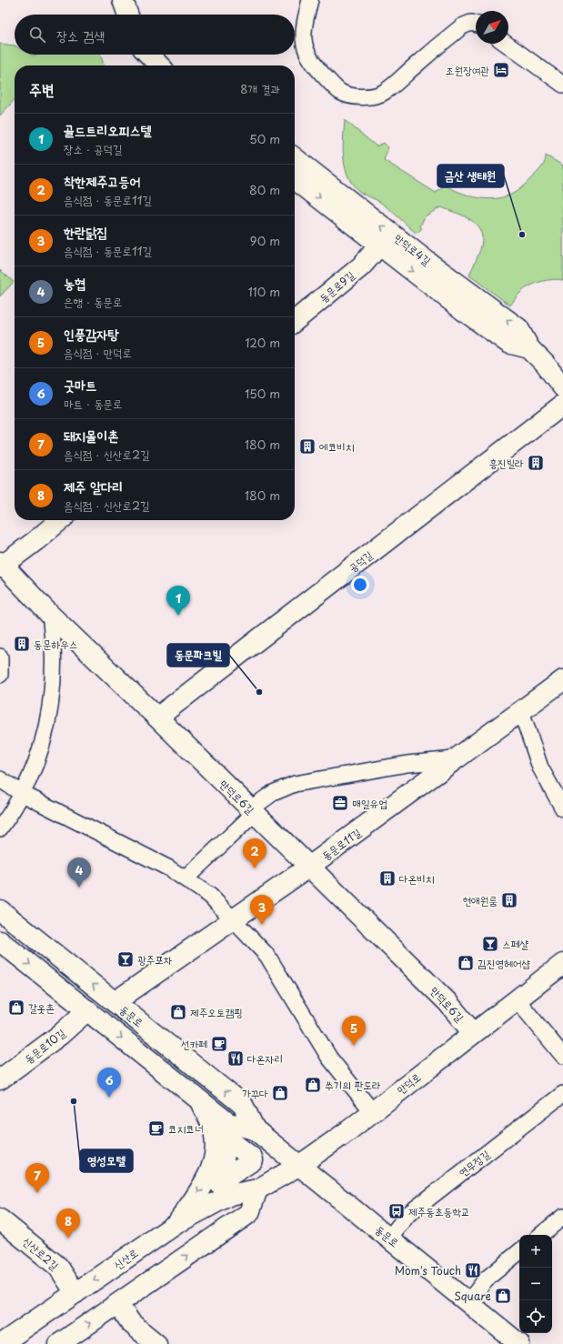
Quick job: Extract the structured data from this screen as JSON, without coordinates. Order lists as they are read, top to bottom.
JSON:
{
  "streets": {
    "street": [
      "만덕로4길",
      "동문로9길",
      "공덕길",
      "만덕로6길",
      "동문로11길",
      "동문로",
      "동문로10길",
      "만덕로",
      "신산로2길",
      "신산로"
    ],
    "lane": ["연무정길"]
  },
  "crossings": [
    ["만덕로4길", "동문로9길"],
    ["공덕길", "만덕로6길"],
    ["만덕로6길", "동문로11길"],
    ["만덕로6길", "만덕로"],
    ["동문로11길", "동문로"],
    ["동문로", "동문로10길"],
    ["동문로", "만덕로"],
    ["동문로", "연무정길"],
    ["동문로", "신산로"],
    ["만덕로", "신산로"],
    ["신산로2길", "신산로"]
  ],
  "places": {
    "hotel": ["조원장여관"],
    "other": ["금산 생태원", "동문파크빌", "영성모텔"],
    "building": [
      "에코비치",
      "흥진빌라",
      "동문하우스",
      "다온비치",
      "현애원룸"
    ],
    "office": ["매일유업"],
    "bar": ["스페샬", "광주포차"],
    "shop": [
      "김진영헤어샵",
      "갈옷촌",
      "제주오토캠핑",
      "쑤기의 판도라",
      "가꾸다",
      "Square"
    ],
    "cafe": ["선카페", "코지코너"],
    "restaurant": ["다온자리", "Mom's Touch"],
    "bus stop": ["제주동초등학교"]
  },
  "north": "top right",
  "page": {
    "search": "장소 검색",
    "heading": ["주변", "8개 결과"],
    "list": [
      {
        "mark": "1",
        "name": "골드트리오피스텔",
        "note": "장소 · 공덕길",
        "value": "50 m"
      },
      {
        "mark": "2",
        "name": "착한제주고등어",
        "note": "음식점 · 동문로11길",
        "value": "80 m"
      },
      {
        "mark": "3",
        "name": "한란닭집",
        "note": "음식점 · 동문로11길",
        "value": "90 m"
      },
      {
        "mark": "4",
        "name": "농협",
        "note": "은행 · 동문로",
        "value": "110 m"
      },
      {
        "mark": "5",
        "name": "인풍감자탕",
        "note": "음식점 · 만덕로",
        "value": "120 m"
      },
      {
        "mark": "6",
        "name": "굿마트",
        "note": "마트 · 동문로",
        "value": "150 m"
      },
      {
        "mark": "7",
        "name": "돼지몰이촌",
        "note": "음식점 · 신산로2길",
        "value": "180 m"
      },
      {
        "mark": "8",
        "name": "제주 알다리",
        "note": "음식점 · 신산로2길",
        "value": "180 m"
      }
    ],
    "pins": [
      "1",
      "2",
      "4",
      "3",
      "5",
      "6",
      "7",
      "8"
    ],
    "map_buttons": ["+", "−"]
  }
}
